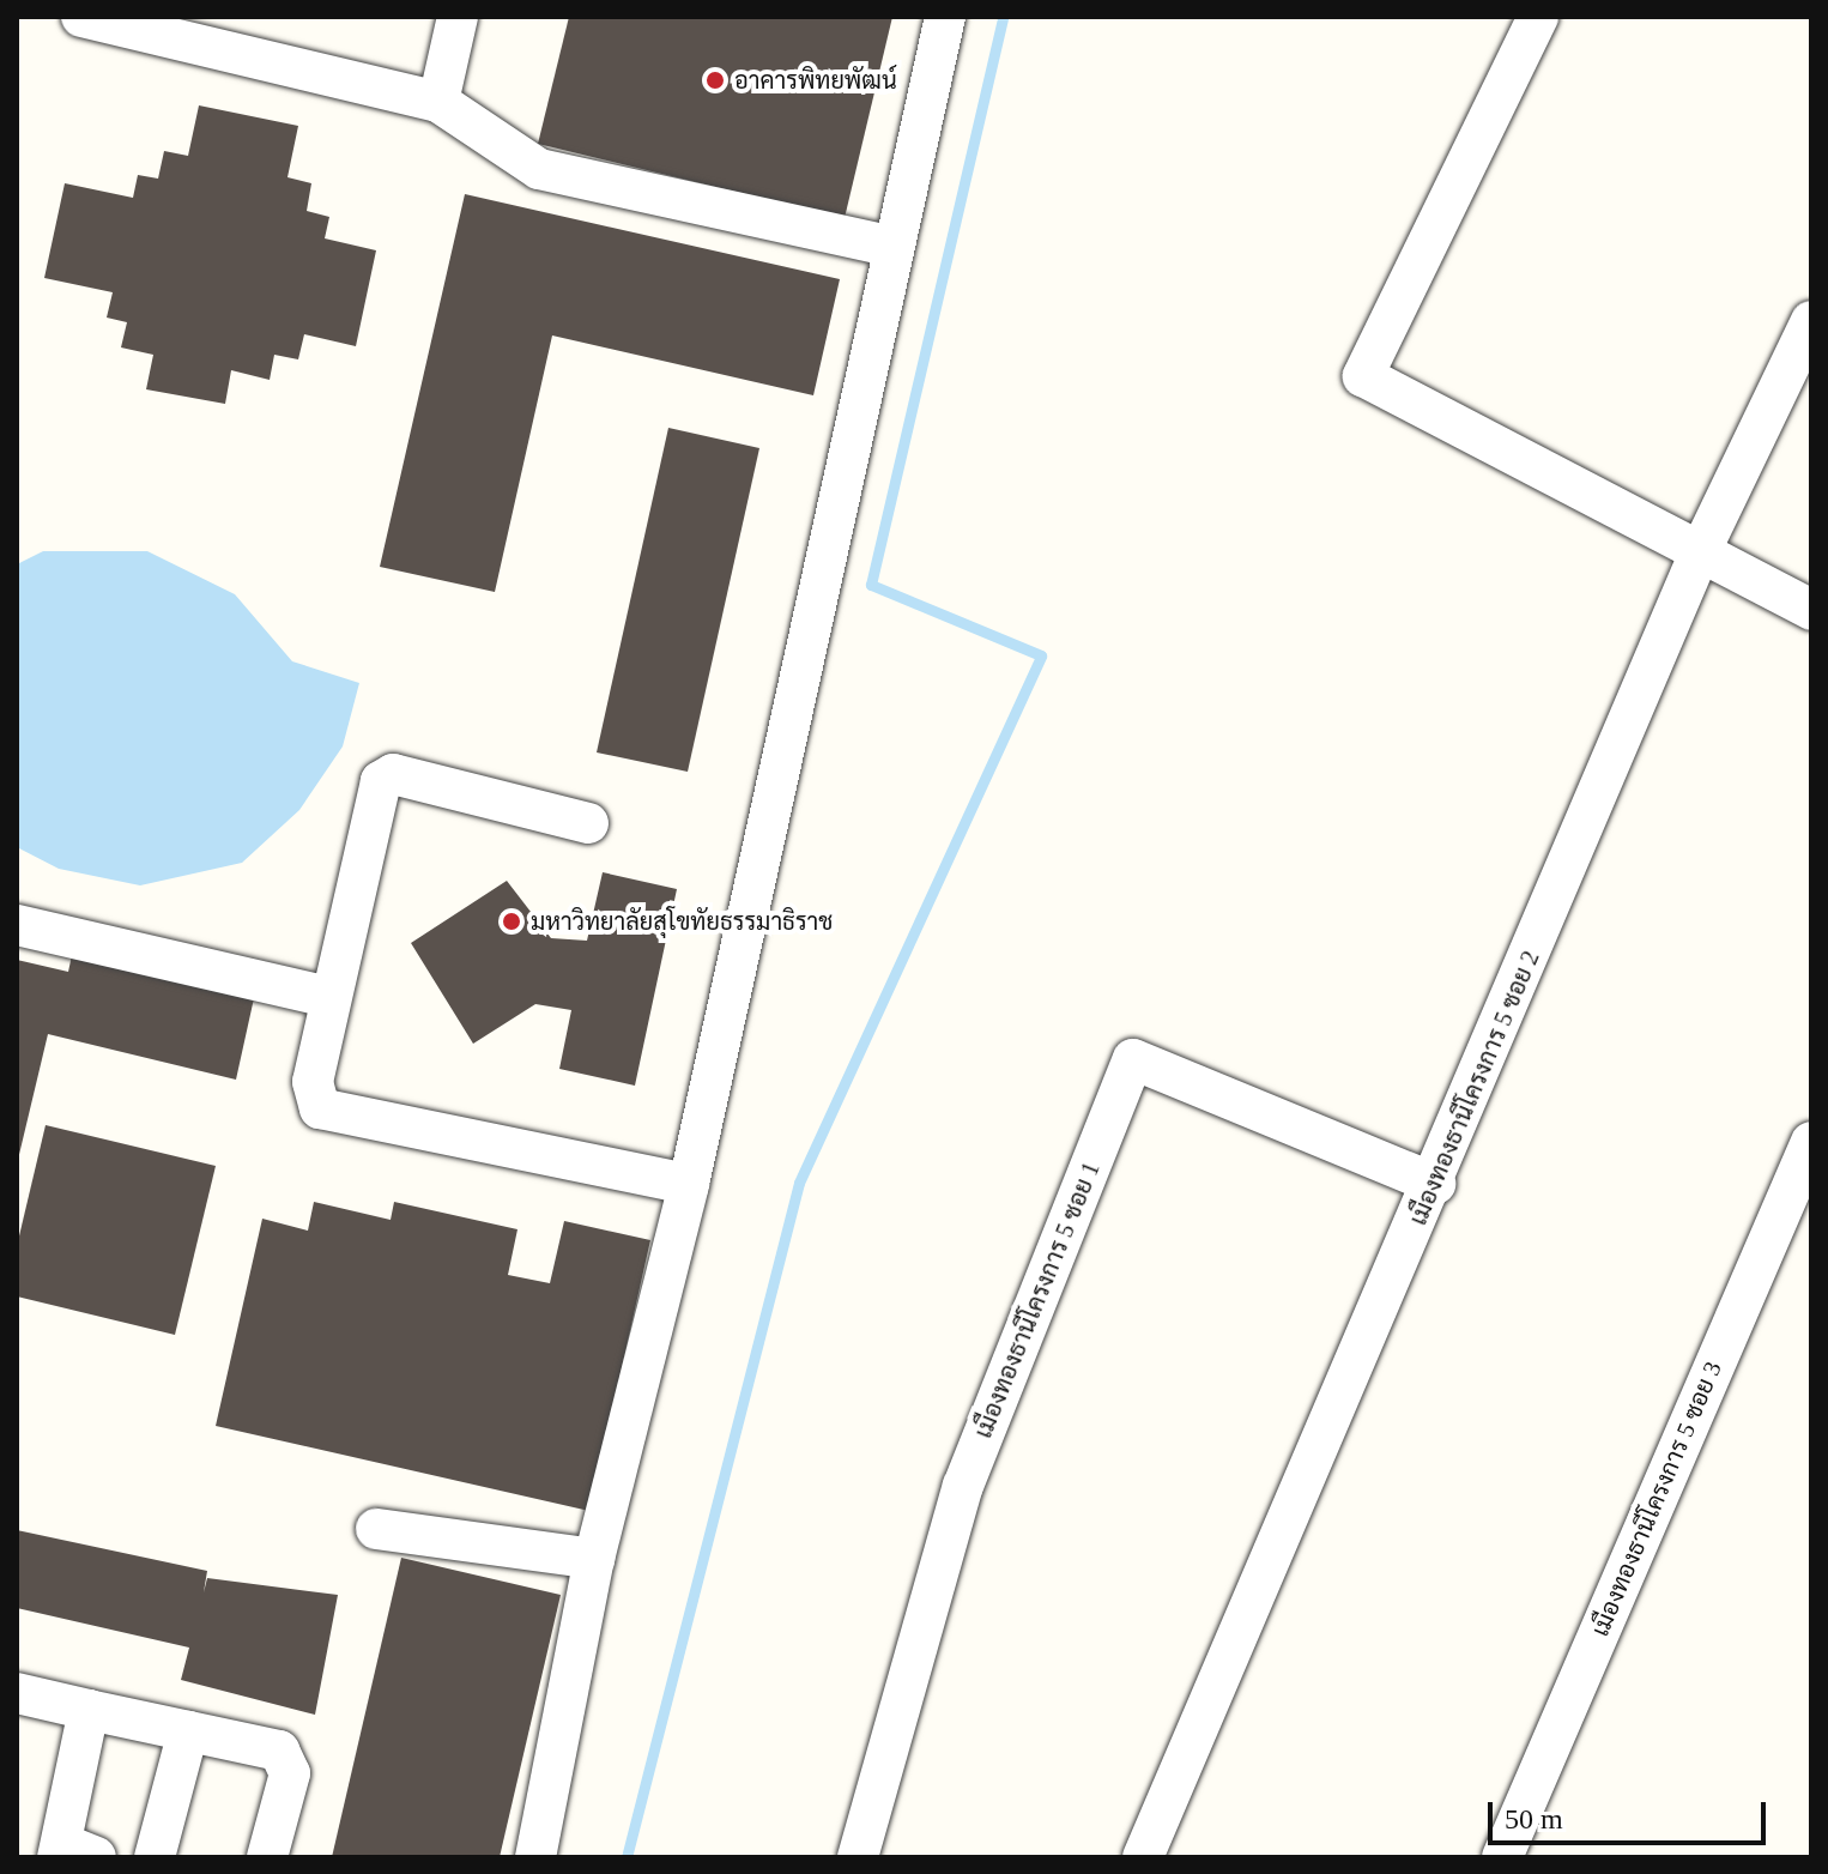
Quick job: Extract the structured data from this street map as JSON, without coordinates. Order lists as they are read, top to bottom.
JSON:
{
  "streets": {
    "street": ["เมืองทองธานีโครงการ 5 ซอย 2", "เมืองทองธานีโครงการ 5 ซอย 1", "เมืองทองธานีโครงการ 5 ซอย 3"]
  },
  "crossings": [
    ["เมืองทองธานีโครงการ 5 ซอย 2", "เมืองทองธานีโครงการ 5 ซอย 1"]
  ],
  "places": ["อาคารพิทยพัฒน์", "มหาวิทยาลัยสุโขทัยธรรมาธิราช"],
  "scale_bar": "50 m"
}
